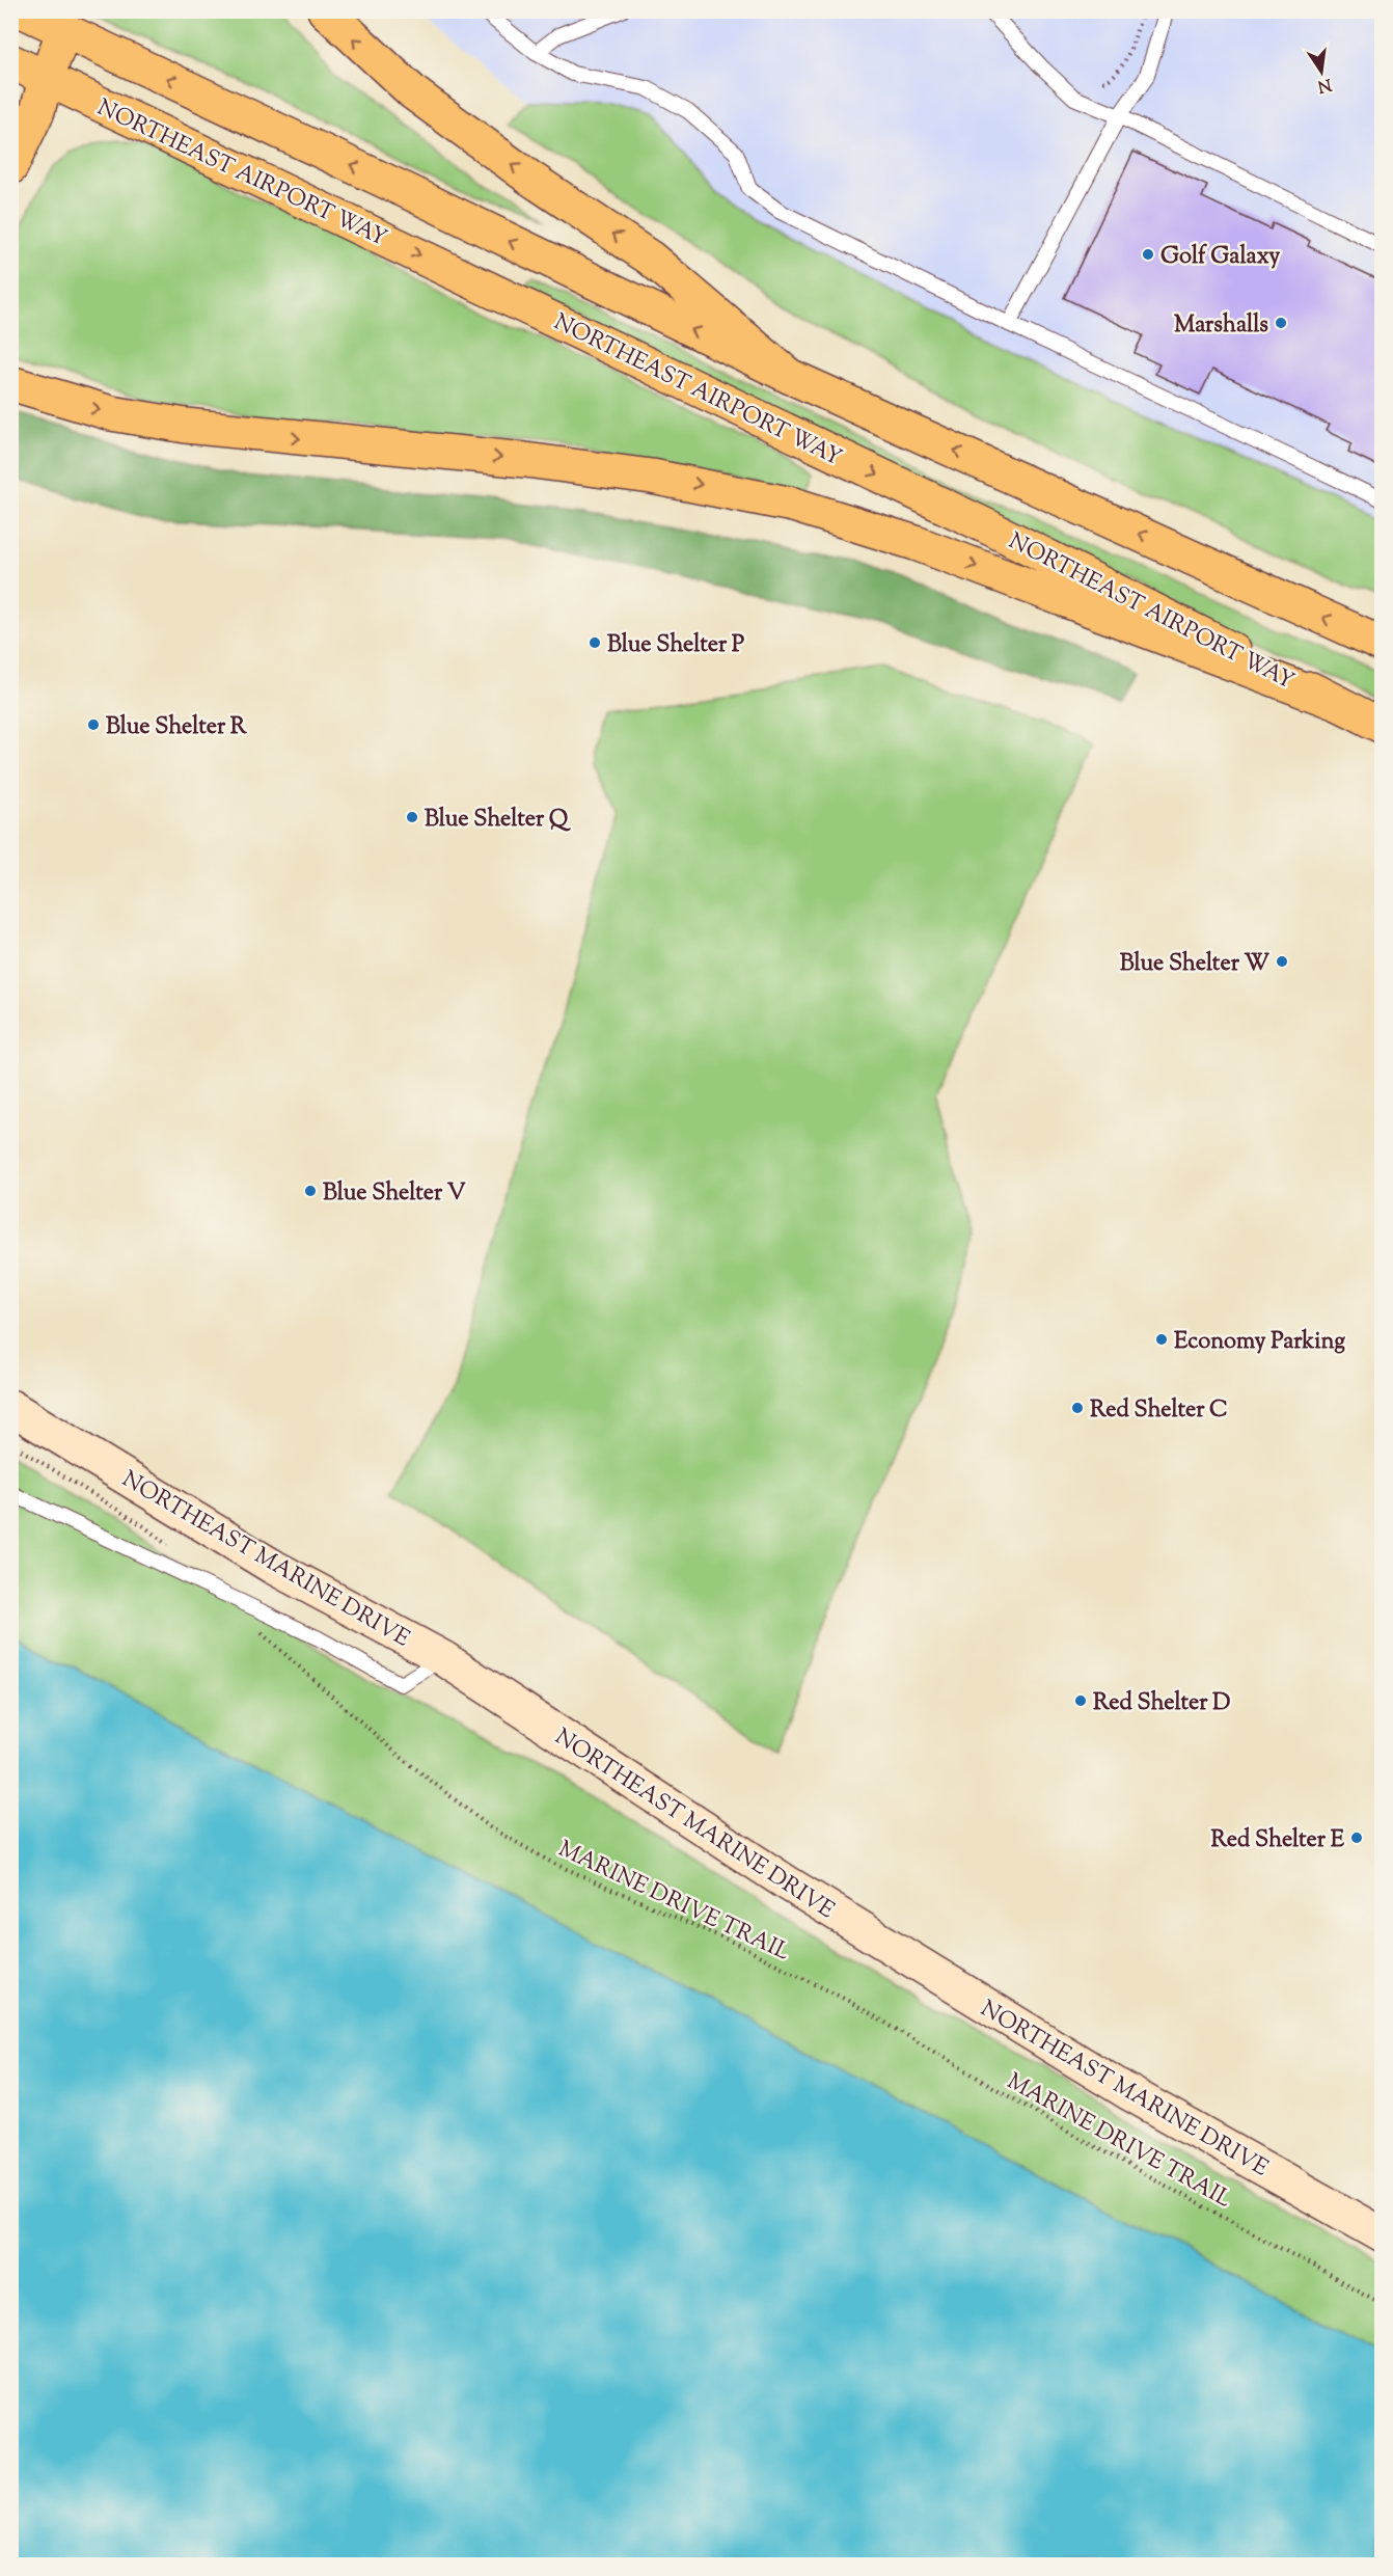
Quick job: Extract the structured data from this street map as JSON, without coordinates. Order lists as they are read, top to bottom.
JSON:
{
  "streets": {
    "main road": ["NORTHEAST AIRPORT WAY", "NORTHEAST MARINE DRIVE"],
    "path": ["MARINE DRIVE TRAIL"]
  },
  "places": [
    "Golf Galaxy",
    "Marshalls",
    "Blue Shelter P",
    "Blue Shelter R",
    "Blue Shelter Q",
    "Blue Shelter W",
    "Blue Shelter V",
    "Economy Parking",
    "Red Shelter C",
    "Red Shelter D",
    "Red Shelter E"
  ],
  "north": "bottom"
}
